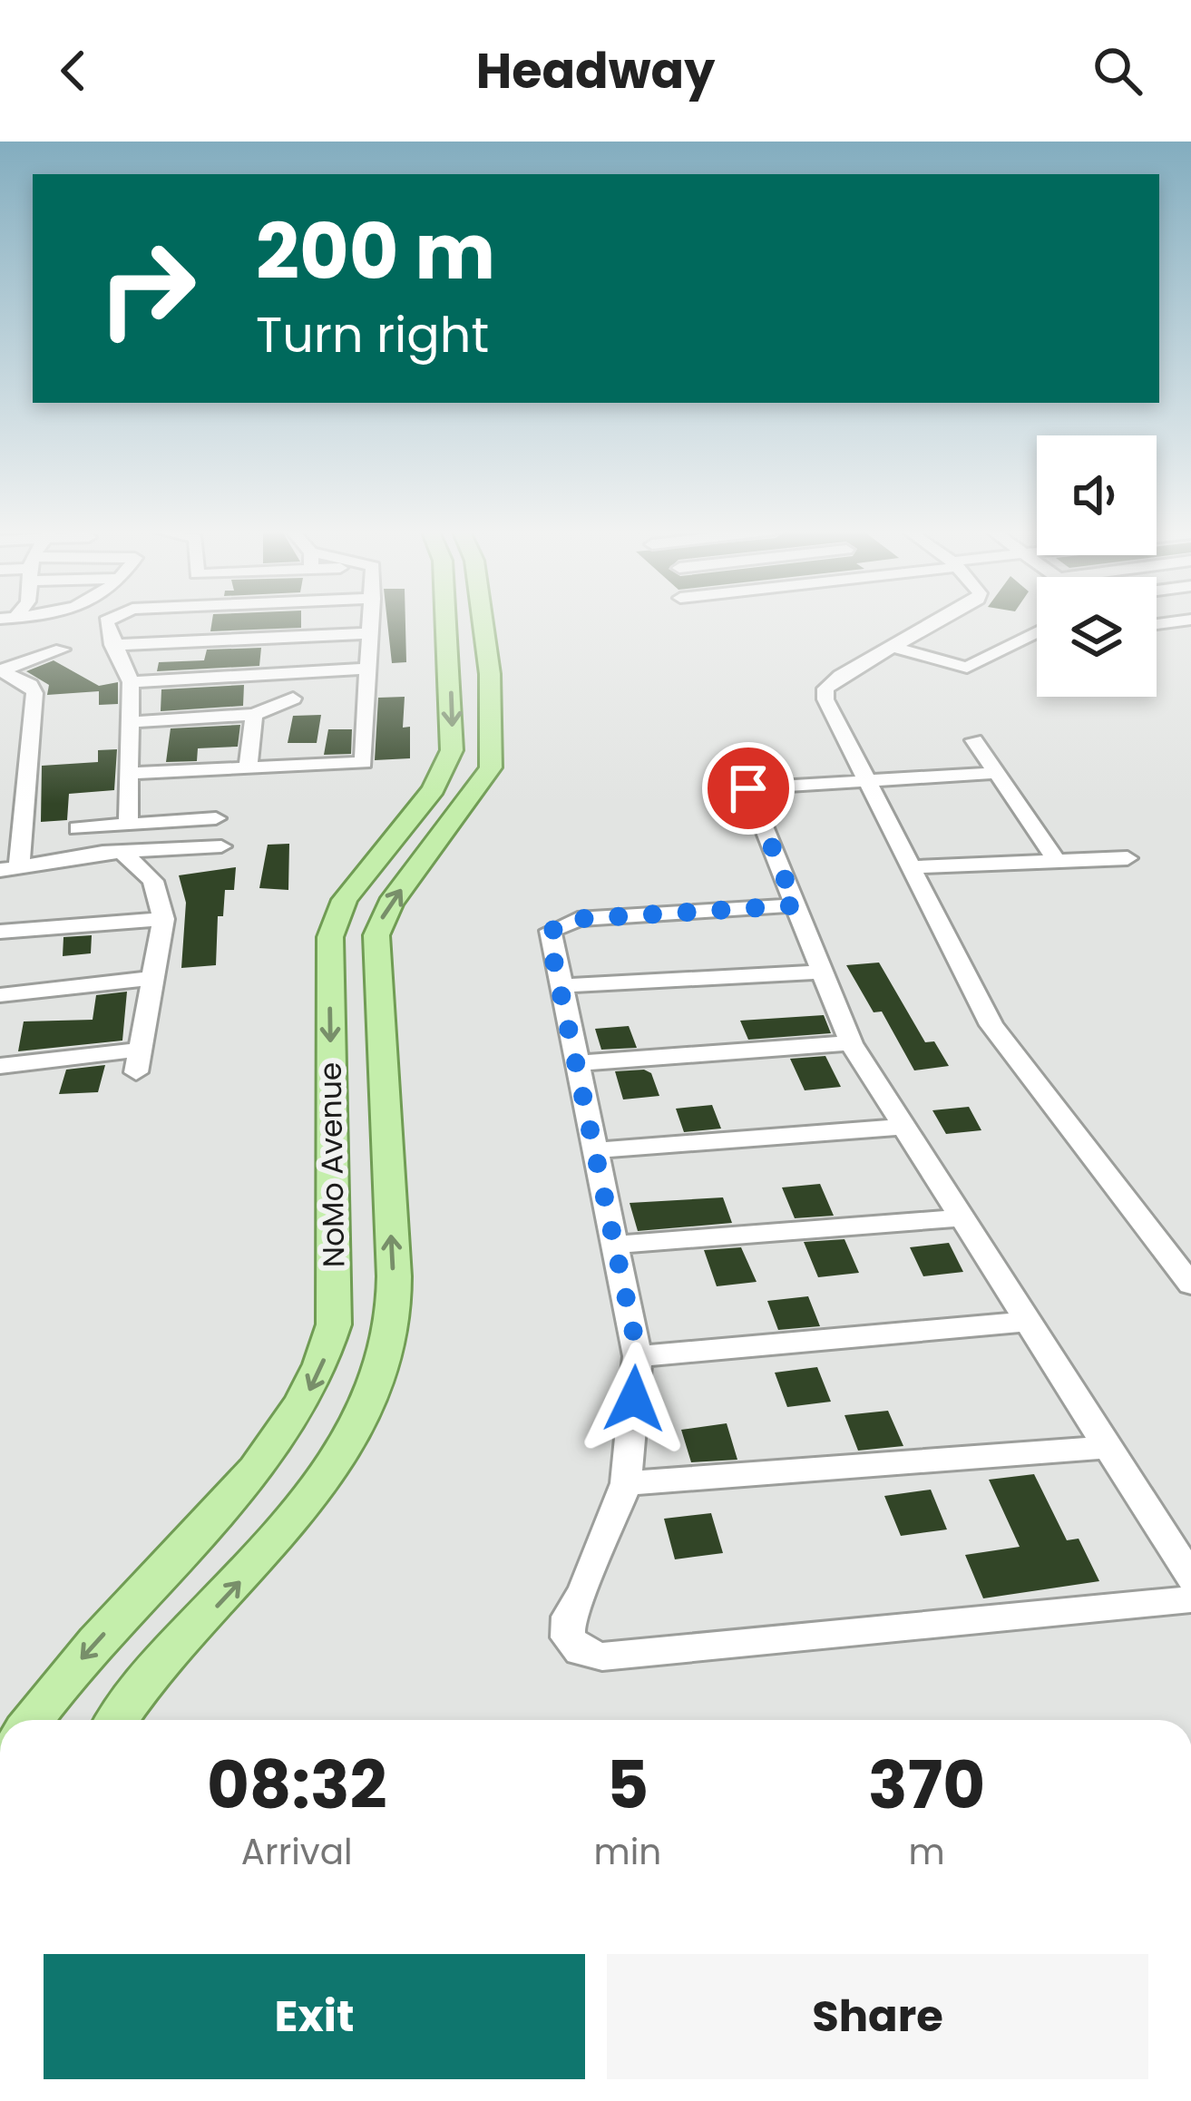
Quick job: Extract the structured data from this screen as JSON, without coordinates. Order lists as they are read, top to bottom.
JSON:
{
  "streets": {
    "main road": ["NoMo Avenue"]
  },
  "page": {
    "header": "Headway",
    "turn": ["200 m", "Turn right"],
    "eta": [
      "08:32",
      "Arrival",
      "5",
      "min",
      "370",
      "m"
    ],
    "buttons": ["Exit", "Share"]
  }
}
